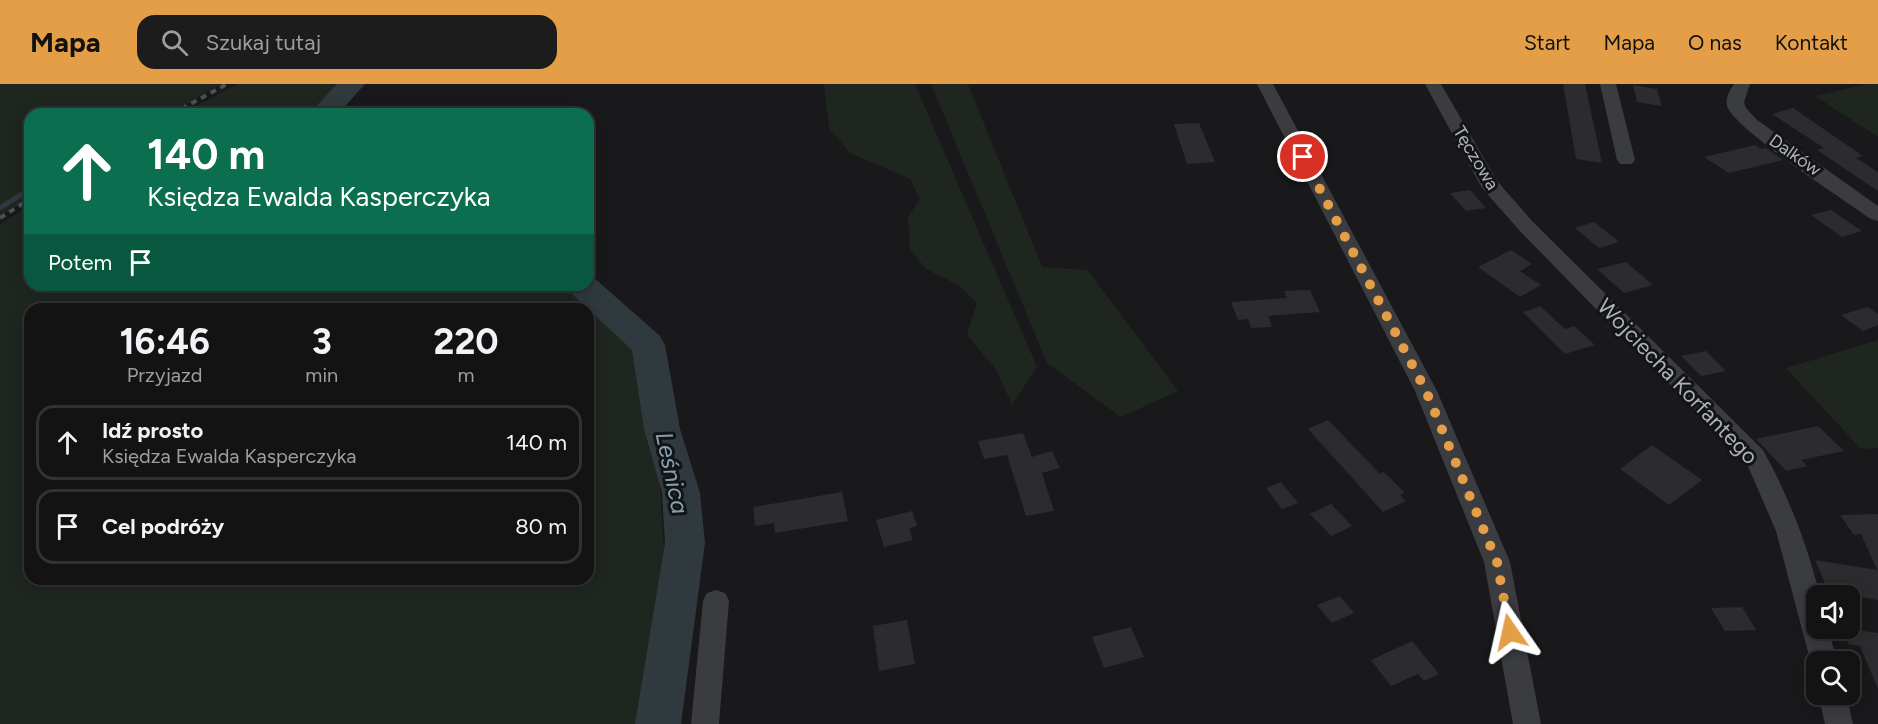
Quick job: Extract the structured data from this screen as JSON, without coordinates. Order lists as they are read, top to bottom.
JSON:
{
  "streets": {
    "street": ["Dalków", "Tęczowa", "Wojciecha Korfantego"]
  },
  "crossings": [
    ["Tęczowa", "Wojciecha Korfantego"]
  ],
  "water": ["Leśnica"],
  "page": {
    "header": "Mapa",
    "search": "Szukaj tutaj",
    "nav": [
      "Start",
      "Mapa",
      "O nas",
      "Kontakt"
    ],
    "turn": ["140 m", "Księdza Ewalda Kasperczyka"],
    "then": "Potem",
    "eta": [
      "16:46",
      "Przyjazd",
      "3",
      "min",
      "220",
      "m"
    ],
    "list": [
      {
        "name": "Idź prosto",
        "note": "Księdza Ewalda Kasperczyka",
        "value": "140 m"
      },
      {
        "name": "Cel podróży",
        "value": "80 m"
      }
    ]
  }
}
